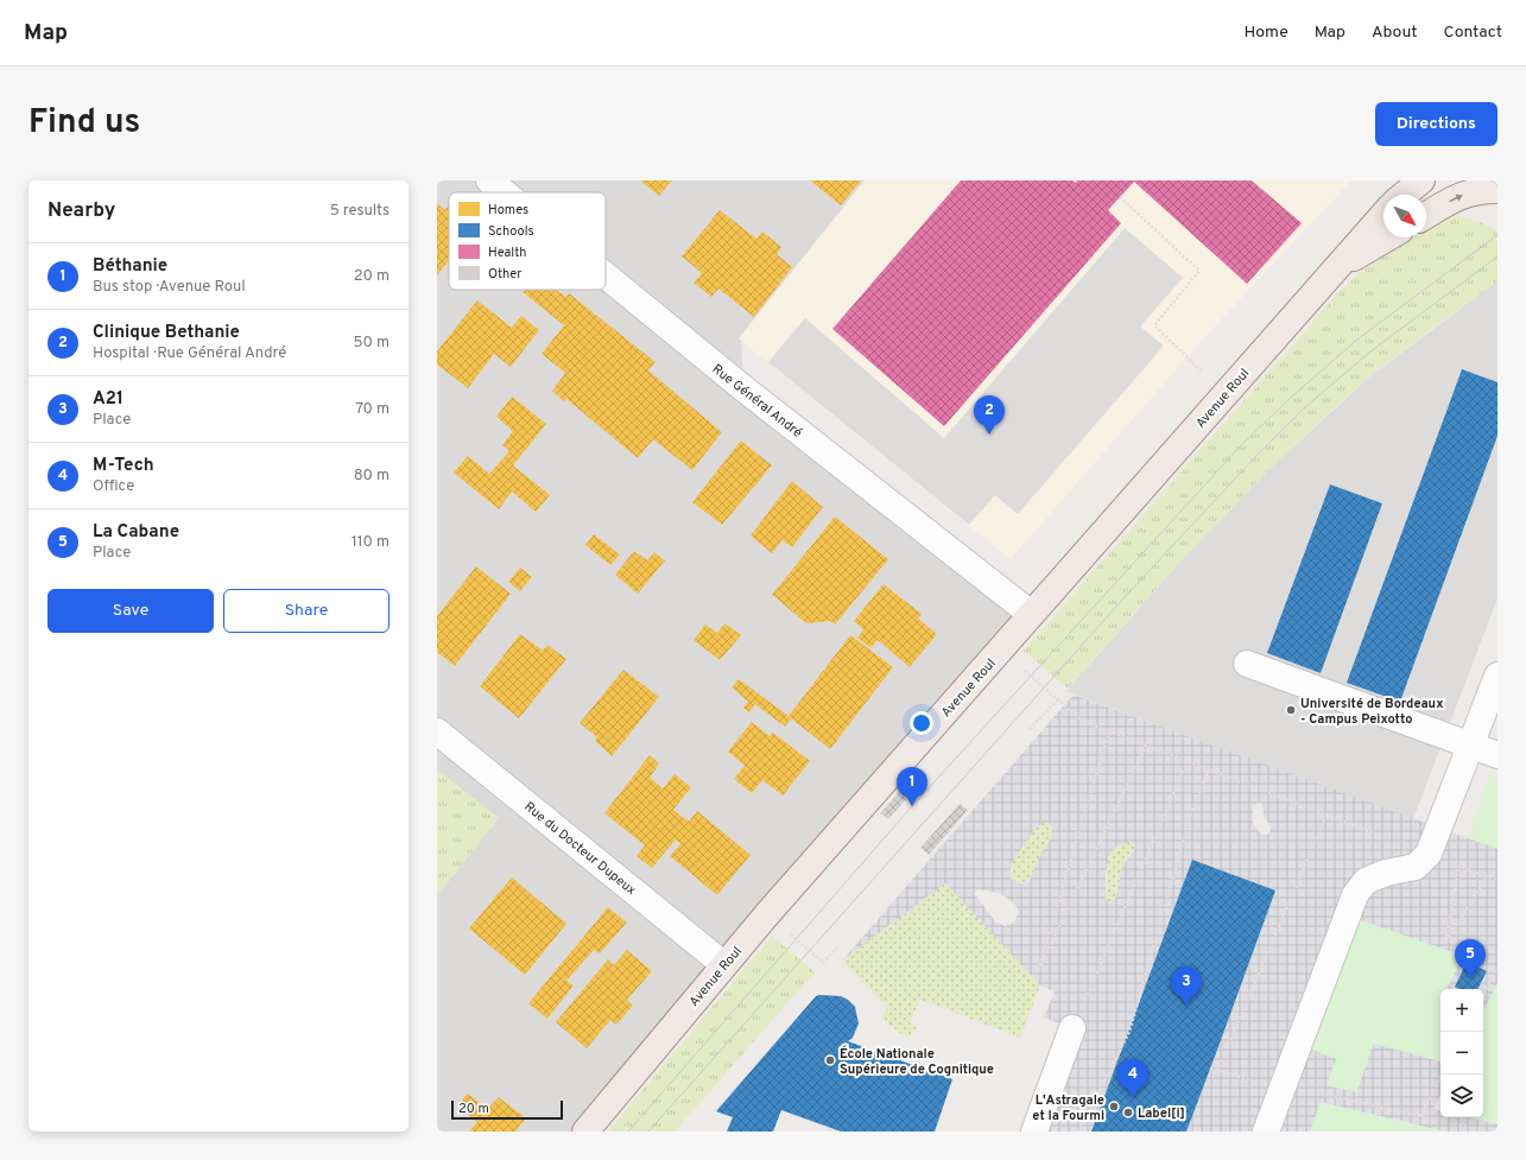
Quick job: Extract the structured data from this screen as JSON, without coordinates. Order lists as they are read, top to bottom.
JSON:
{
  "streets": {
    "main road": ["Avenue Roul"],
    "street": ["Rue Général André", "Rue du Docteur Dupeux"]
  },
  "crossings": [
    ["Avenue Roul", "Rue Général André"],
    ["Avenue Roul", "Rue du Docteur Dupeux"]
  ],
  "places": [
    "Université de Bordeaux - Campus Peixotto",
    "École Nationale Supérieure de Cognitique",
    "L'Astragale et la Fourmi",
    "Label[i]"
  ],
  "legend": [
    "Homes",
    "Schools",
    "Health",
    "Other"
  ],
  "scale_bar": "20 m",
  "north": "bottom right",
  "page": {
    "header": "Map",
    "nav": [
      "Home",
      "Map",
      "About",
      "Contact"
    ],
    "title": "Find us",
    "buttons": [
      "Directions",
      ["Save", "Share"]
    ],
    "heading": ["Nearby", "5 results"],
    "list": [
      {
        "mark": "1",
        "name": "Béthanie",
        "note": "Bus stop · Avenue Roul",
        "value": "20 m"
      },
      {
        "mark": "2",
        "name": "Clinique Bethanie",
        "note": "Hospital · Rue Général André",
        "value": "50 m"
      },
      {
        "mark": "3",
        "name": "A21",
        "note": "Place",
        "value": "70 m"
      },
      {
        "mark": "4",
        "name": "M-Tech",
        "note": "Office",
        "value": "80 m"
      },
      {
        "mark": "5",
        "name": "La Cabane",
        "note": "Place",
        "value": "110 m"
      }
    ],
    "pins": [
      "2",
      "1",
      "5",
      "3",
      "4"
    ],
    "map_buttons": ["+", "−"],
    "scale": "20 m"
  }
}
